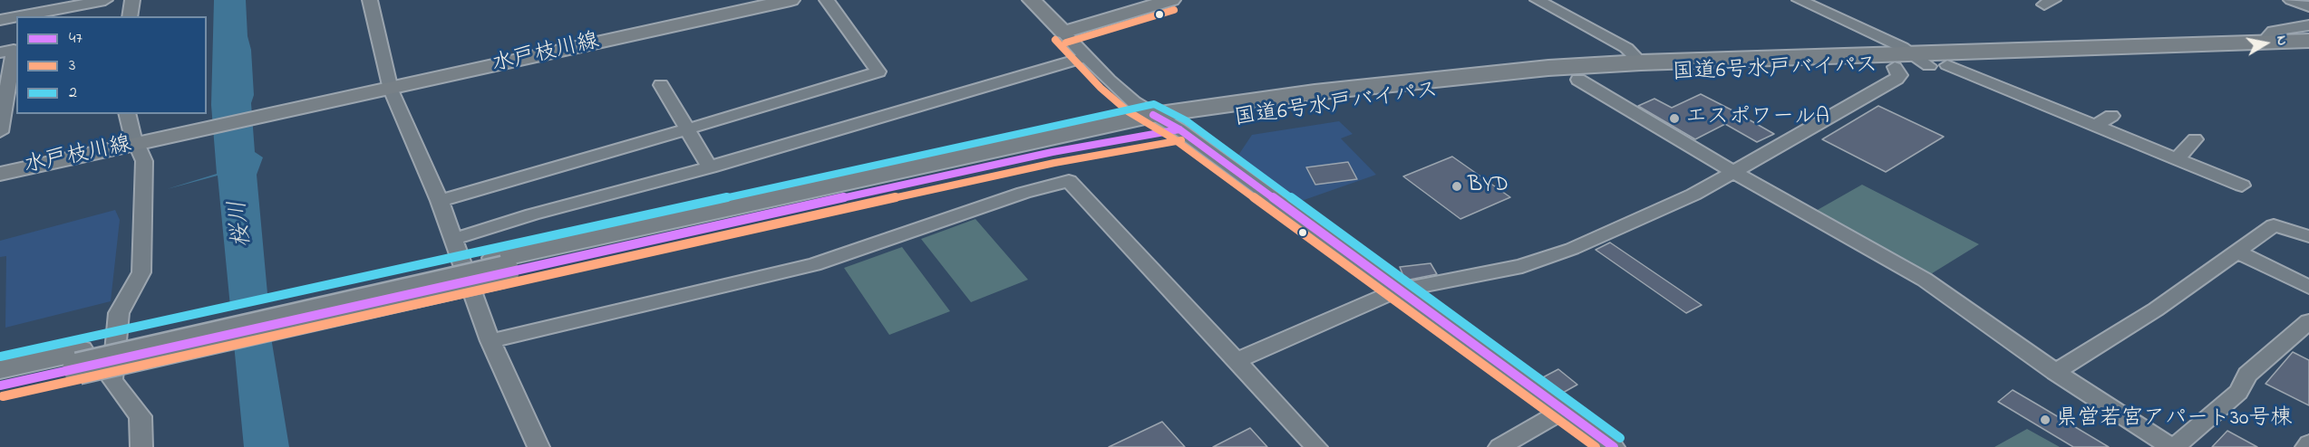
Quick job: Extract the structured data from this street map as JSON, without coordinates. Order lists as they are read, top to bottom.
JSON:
{
  "streets": {
    "highway": ["国道6号水戸バイパス"],
    "main road": ["水戸枝川線"]
  },
  "water": ["桜川"],
  "places": ["エスポワールA", "BYD", "県営若宮アパート30号棟"],
  "lines": ["transit line 3", "transit line 2", "transit line 47"],
  "legend": ["47", "3", "2"],
  "north": "right"
}
